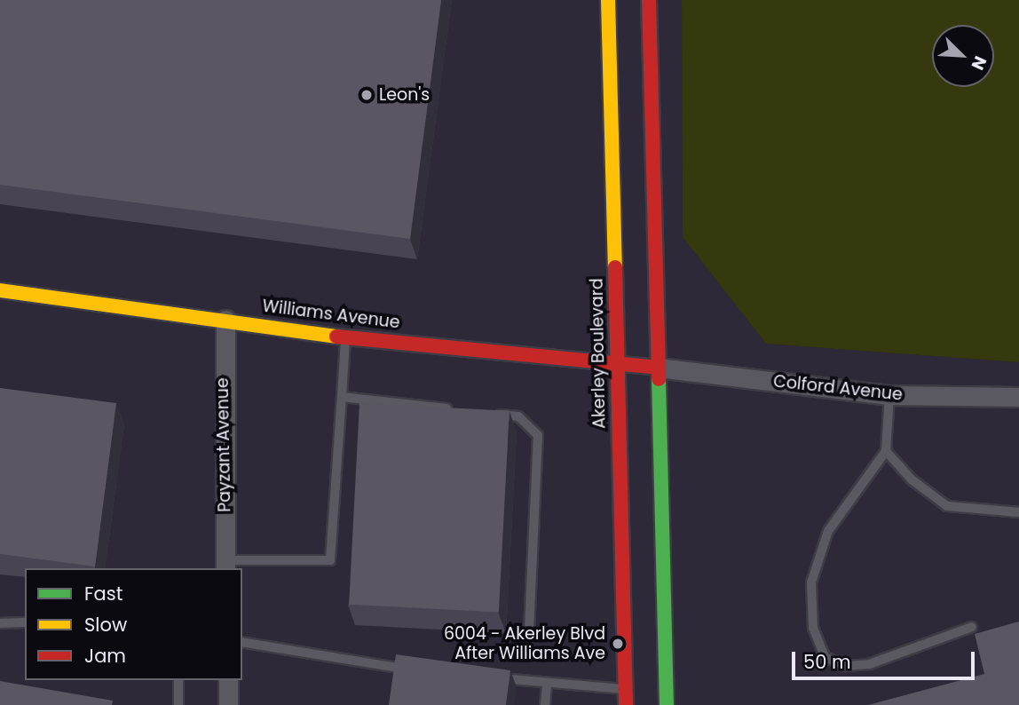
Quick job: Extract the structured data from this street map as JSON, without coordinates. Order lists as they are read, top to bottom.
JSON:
{
  "streets": {
    "main road": ["Williams Avenue", "Akerley Boulevard"],
    "street": ["Colford Avenue", "Payzant Avenue"]
  },
  "crossings": [
    ["Williams Avenue", "Akerley Boulevard"],
    ["Williams Avenue", "Colford Avenue"],
    ["Williams Avenue", "Payzant Avenue"]
  ],
  "places": ["Leon's", "6004 - Akerley Blvd After Williams Ave"],
  "legend": ["Fast", "Slow", "Jam"],
  "scale_bar": "50 m",
  "north": "bottom right"
}
